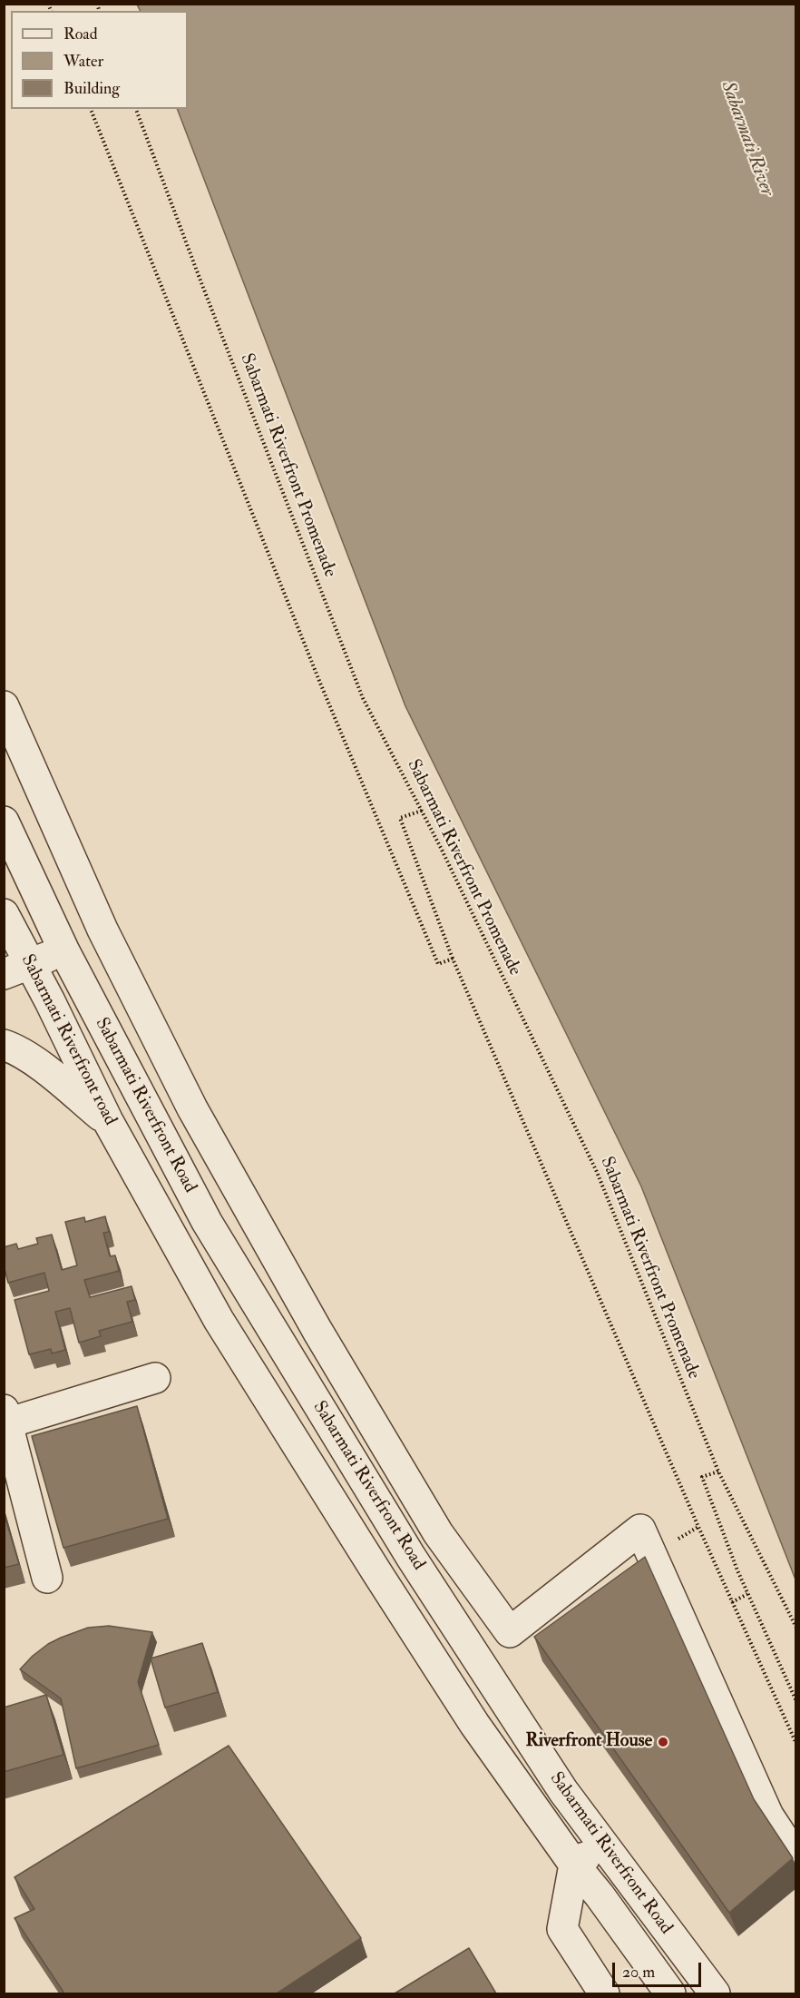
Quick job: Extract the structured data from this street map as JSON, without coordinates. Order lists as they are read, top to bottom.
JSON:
{
  "streets": {
    "street": ["Sabarmati Riverfront road", "Sabarmati Riverfront Road"],
    "path": ["Sabarmati Riverfront Promenade"]
  },
  "crossings": [
    ["Sabarmati Riverfront road", "Sabarmati Riverfront Road"]
  ],
  "water": ["Sabarmati River"],
  "places": ["Riverfront House"],
  "legend": ["Road", "Water", "Building"],
  "scale_bar": "20 m"
}
